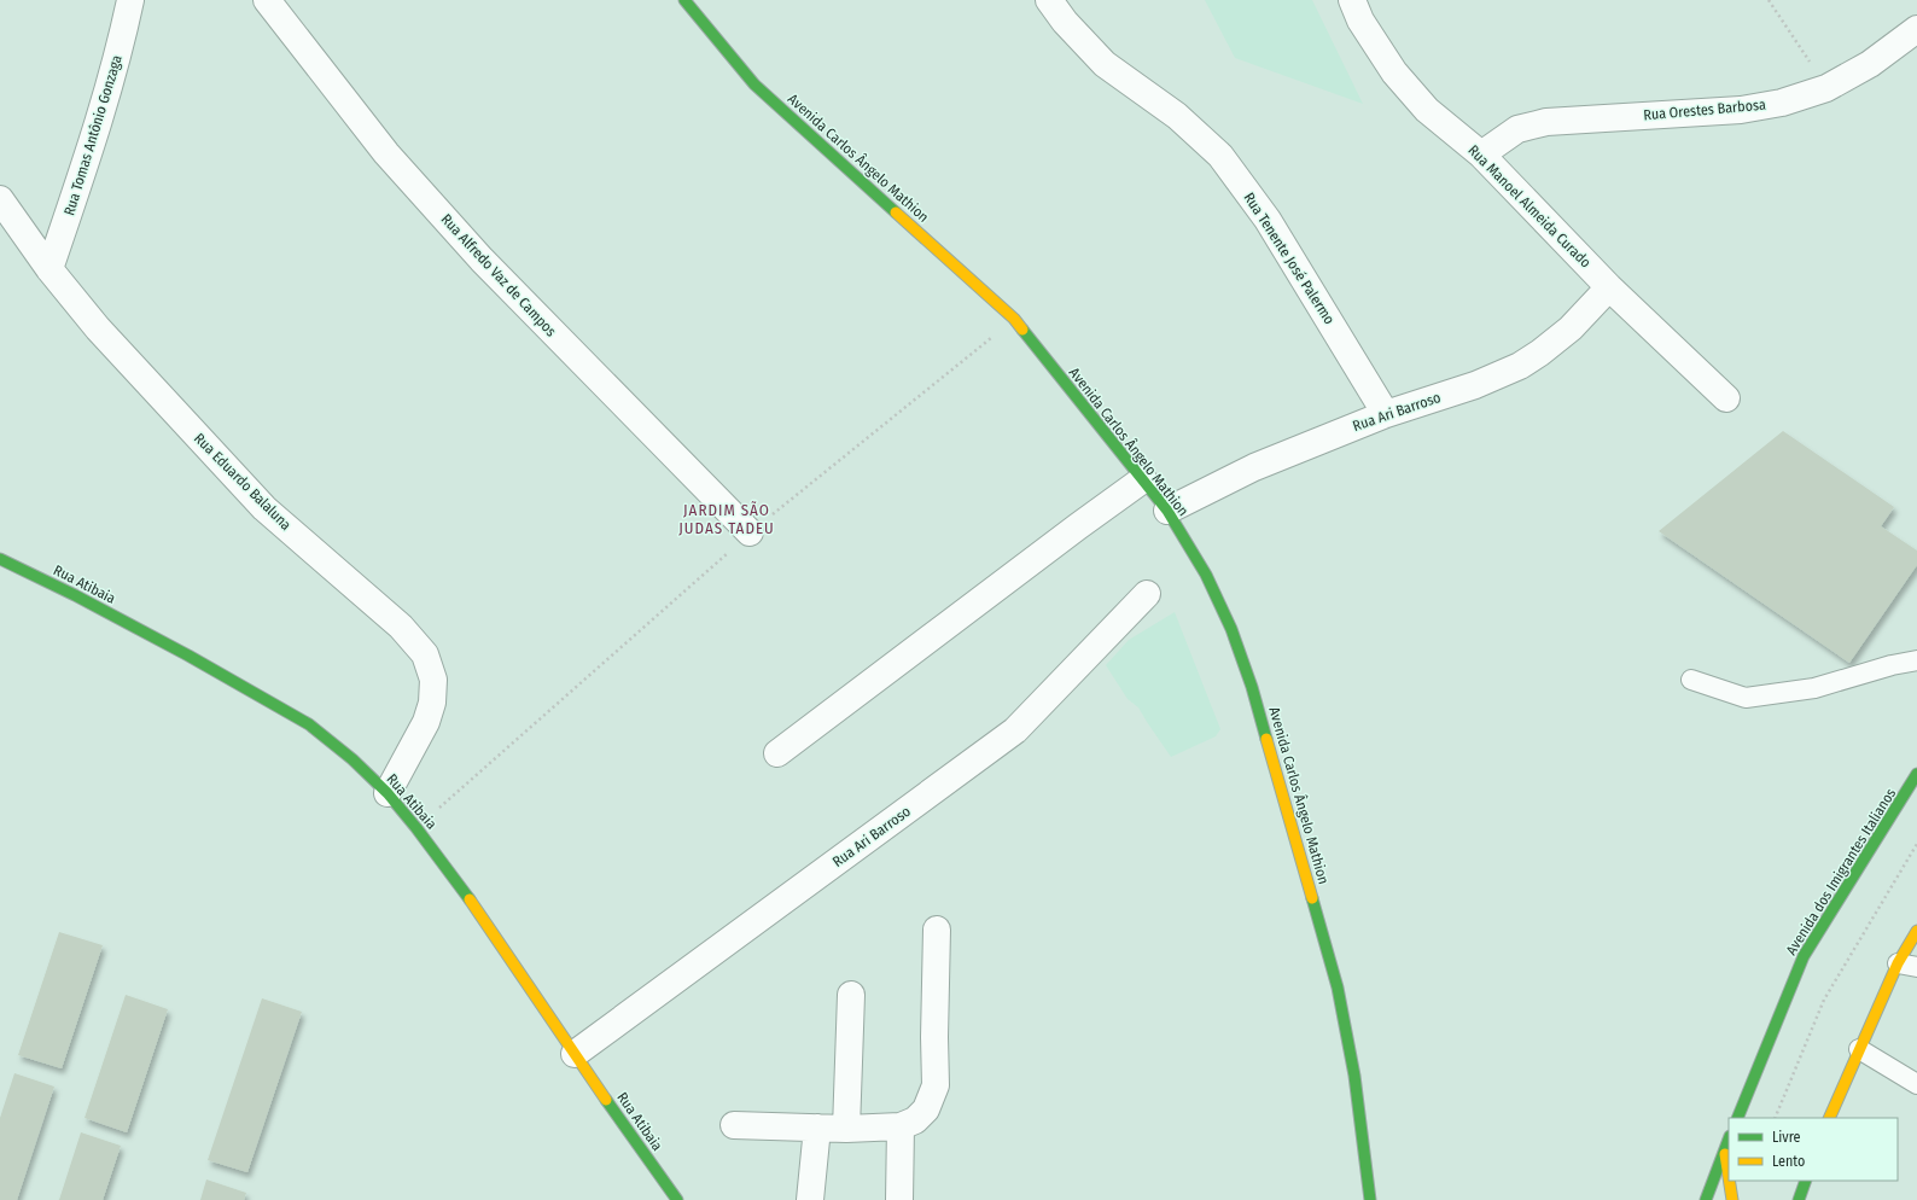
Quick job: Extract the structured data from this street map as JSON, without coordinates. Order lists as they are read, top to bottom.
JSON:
{
  "streets": {
    "main road": ["Avenida Carlos Ângelo Mathion", "Rua Atibaia", "Avenida dos Imigrantes Italianos"],
    "street": [
      "Rua Orestes Barbosa",
      "Rua Tomas Antônio Gonzaga",
      "Rua Manoel Almeida Curado",
      "Rua Tenente José Palermo",
      "Rua Alfredo Vaz de Campos",
      "Rua Ari Barroso",
      "Rua Eduardo Balaluna"
    ]
  },
  "crossings": [
    ["Rua Orestes Barbosa", "Rua Manoel Almeida Curado"],
    ["Rua Tomas Antônio Gonzaga", "Rua Eduardo Balaluna"],
    ["Avenida Carlos Ângelo Mathion", "Rua Ari Barroso"],
    ["Rua Manoel Almeida Curado", "Rua Ari Barroso"],
    ["Rua Tenente José Palermo", "Rua Ari Barroso"],
    ["Rua Ari Barroso", "Rua Atibaia"],
    ["Rua Eduardo Balaluna", "Rua Atibaia"]
  ],
  "districts": ["JARDIM SÃO JUDAS TADEU"],
  "legend": ["Livre", "Lento"]
}
